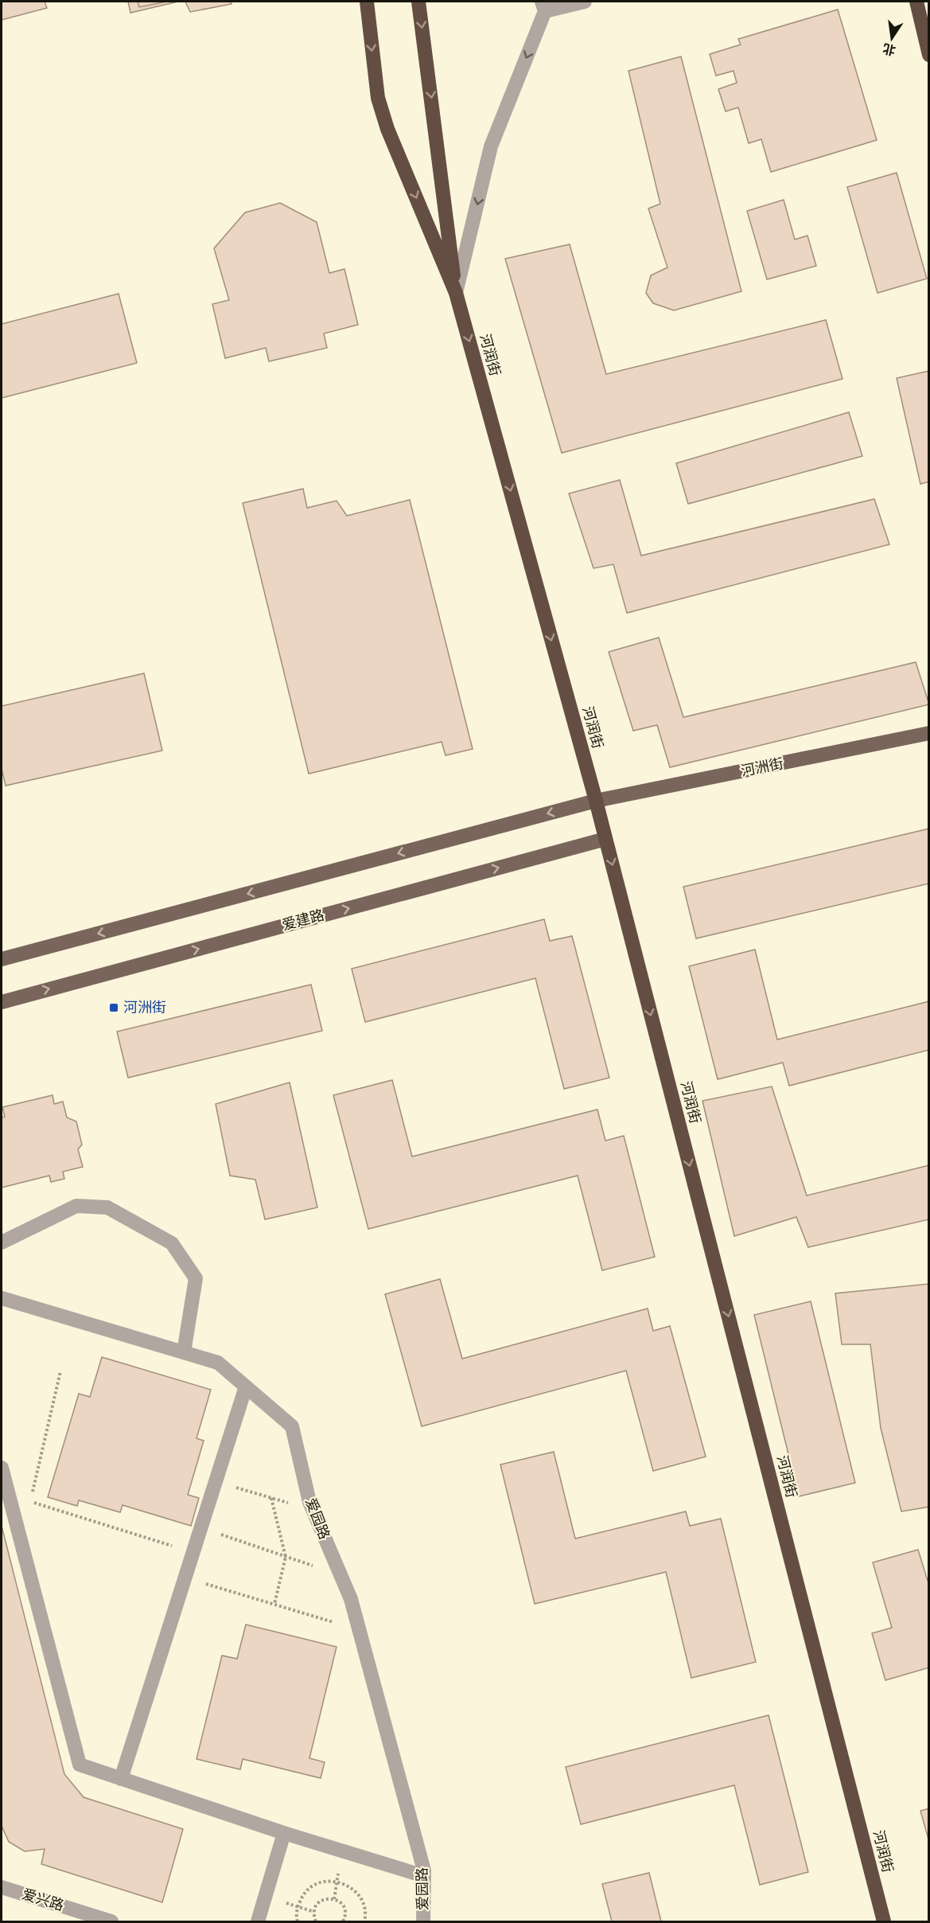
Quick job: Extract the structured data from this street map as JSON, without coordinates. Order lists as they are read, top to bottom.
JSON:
{
  "streets": {
    "highway": ["河润街"],
    "main road": ["河洲街", "爱建路"],
    "street": ["爱园路", "爱兴路"]
  },
  "crossings": [
    ["河润街", "河洲街"],
    ["河润街", "爱建路"]
  ],
  "one_way": ["河润街"],
  "places": {
    "transit": ["河洲街"]
  },
  "north": "bottom"
}
